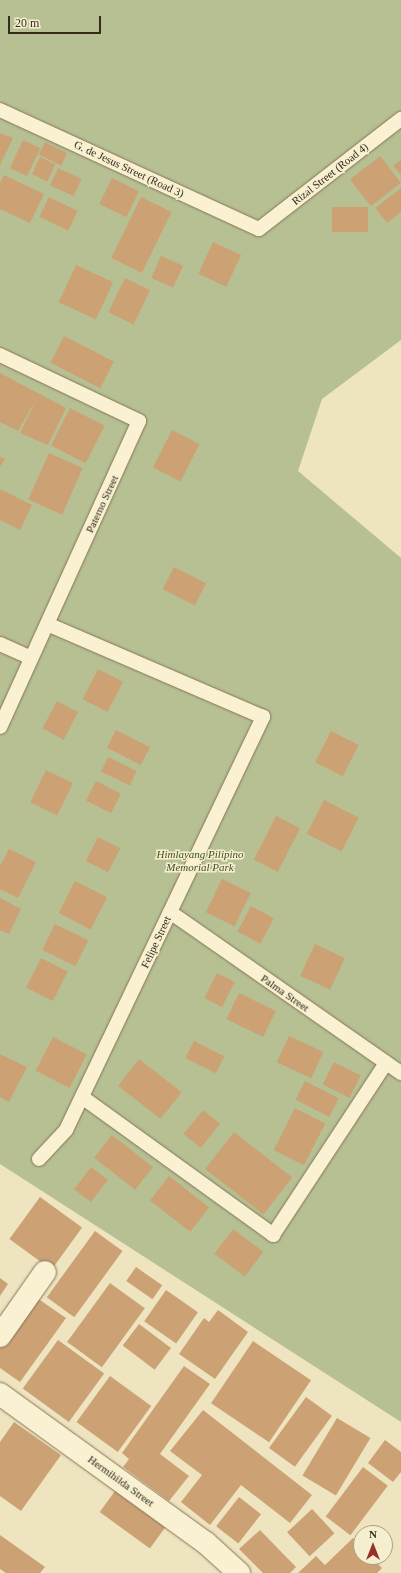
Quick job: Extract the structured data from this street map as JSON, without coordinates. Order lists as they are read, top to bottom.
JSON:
{
  "streets": {
    "street": ["Hermihilda Street"],
    "lane": [
      "G. de Jesus Street (Road 3)",
      "Rizal Street (Road 4)",
      "Paterno Street",
      "Felipe Street",
      "Palma Street"
    ]
  },
  "crossings": [
    ["G. de Jesus Street (Road 3)", "Rizal Street (Road 4)"],
    ["Paterno Street", "Felipe Street"],
    ["Felipe Street", "Palma Street"]
  ],
  "parks": ["Himlayang Pilipino Memorial Park"],
  "scale_bar": "20 m",
  "north": "top"
}
